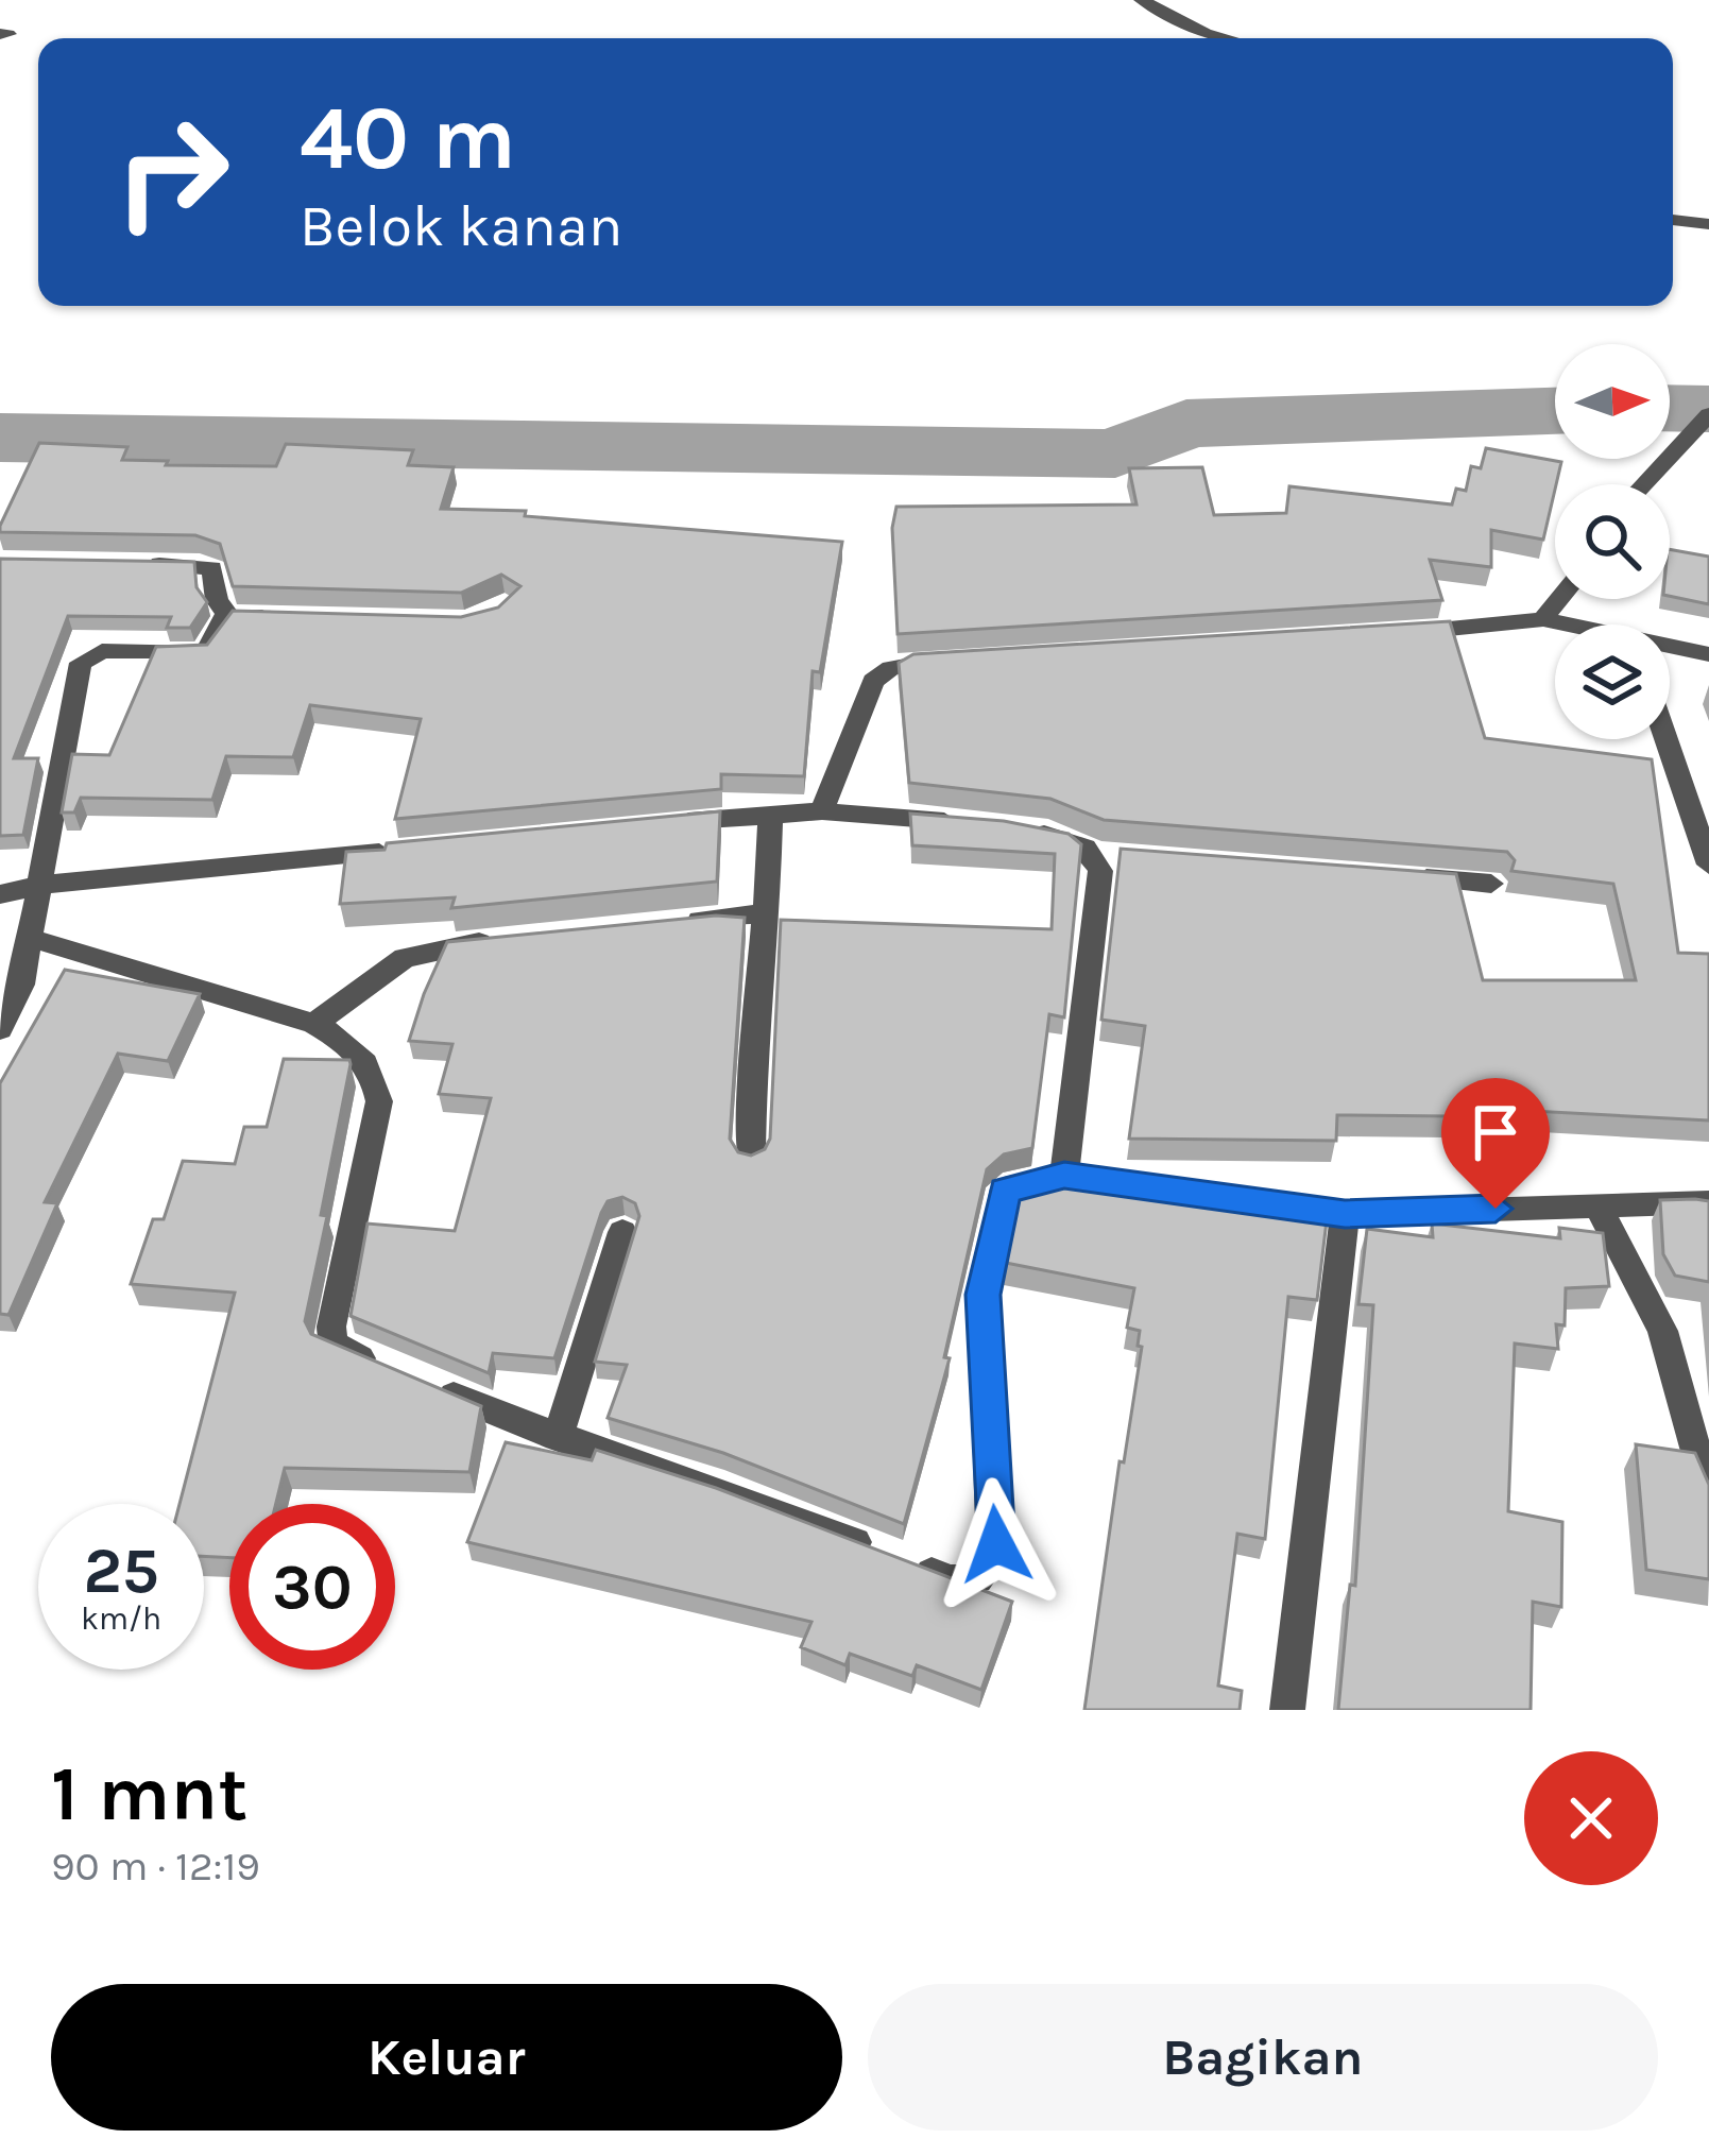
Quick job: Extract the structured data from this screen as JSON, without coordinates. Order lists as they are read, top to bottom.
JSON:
{
  "north": "right",
  "page": {
    "turn": ["40 m", "Belok kanan"],
    "speed": "25 km/h",
    "limit": "30",
    "heading": ["1 mnt", "90 m · 12:19"],
    "buttons": ["Keluar", "Bagikan"]
  }
}
